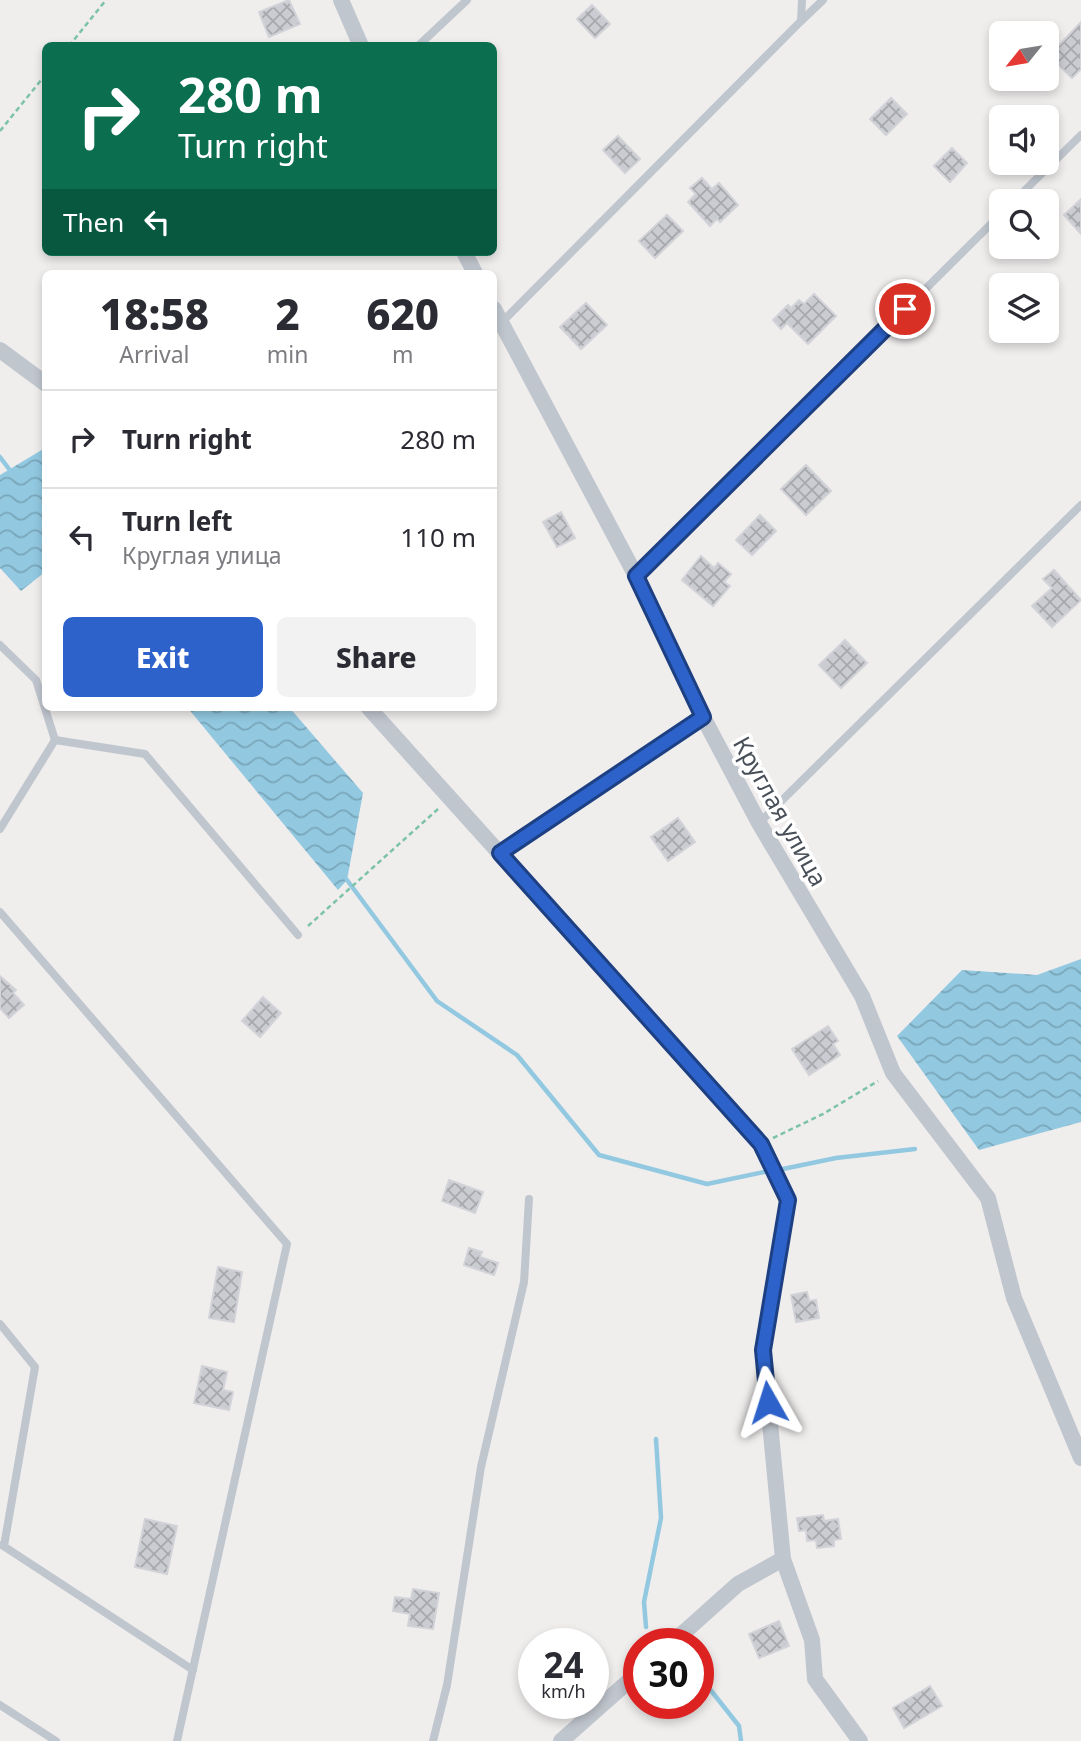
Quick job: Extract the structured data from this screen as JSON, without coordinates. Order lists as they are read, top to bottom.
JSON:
{
  "streets": {
    "street": ["Круглая улица"]
  },
  "north": "bottom left",
  "page": {
    "turn": ["280 m", "Turn right"],
    "then": "Then",
    "eta": [
      "18:58",
      "Arrival",
      "2",
      "min",
      "620",
      "m"
    ],
    "list": [
      {
        "name": "Turn right",
        "value": "280 m"
      },
      {
        "name": "Turn left",
        "note": "Круглая улица",
        "value": "110 m"
      }
    ],
    "buttons": ["Exit", "Share"],
    "speed": "24 km/h",
    "limit": "30"
  }
}
